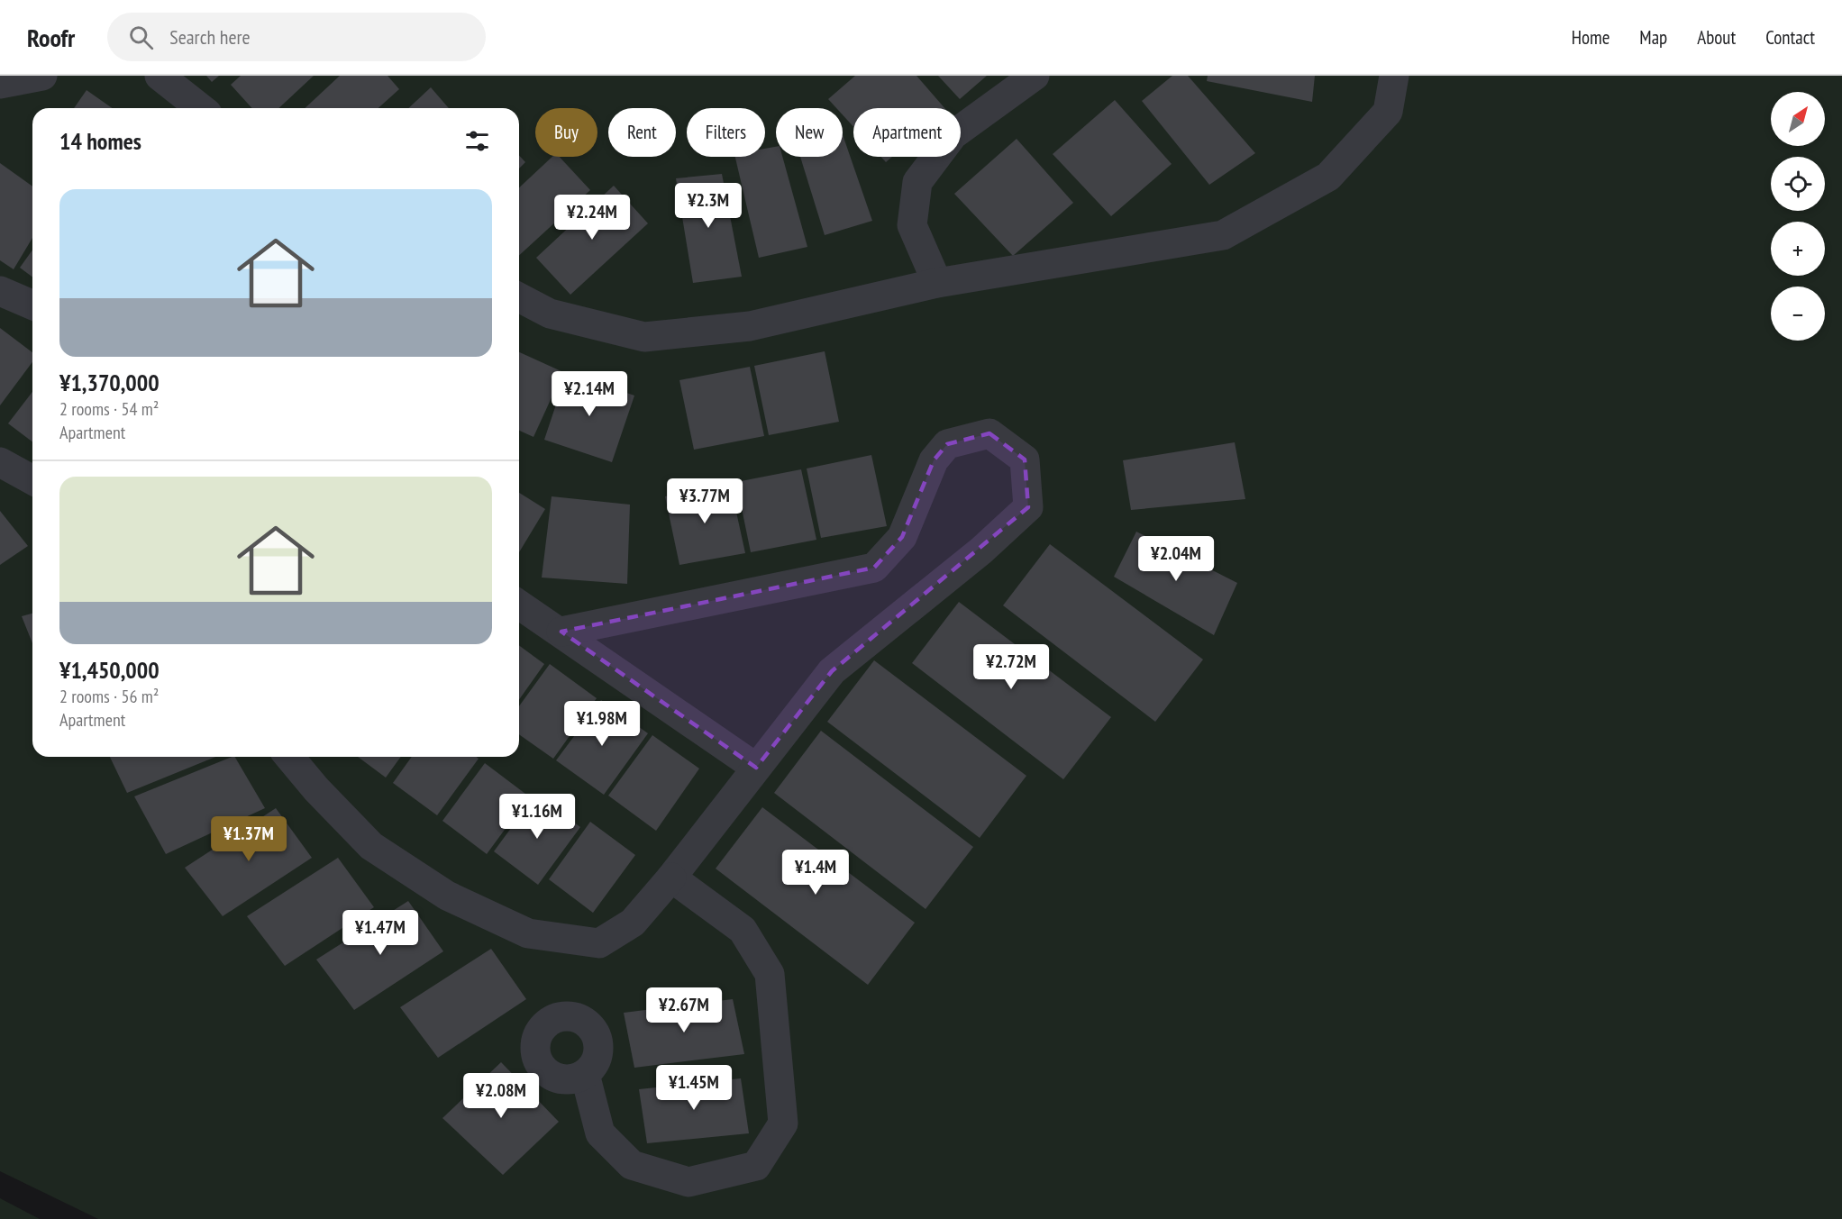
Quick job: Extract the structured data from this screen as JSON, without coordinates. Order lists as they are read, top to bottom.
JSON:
{
  "north": "top right",
  "page": {
    "header": "Roofr",
    "search": "Search here",
    "nav": [
      "Home",
      "Map",
      "About",
      "Contact"
    ],
    "map_buttons": ["+", "−"],
    "chip": [
      "Buy",
      "Rent",
      "Filters",
      "New",
      "Apartment"
    ],
    "heading": "14 homes",
    "list": [
      {
        "name": "¥1,370,000",
        "note": "2 rooms · 54 m² · Apartment"
      },
      {
        "name": "¥1,450,000",
        "note": "2 rooms · 56 m² · Apartment"
      }
    ],
    "price": [
      "¥2.3M",
      "¥2.24M",
      "¥2.14M",
      "¥3.77M",
      "¥2.04M",
      "¥2.72M",
      "¥1.98M",
      "¥1.16M",
      "¥1.37M",
      "¥1.4M",
      "¥1.47M",
      "¥2.67M",
      "¥1.45M",
      "¥2.08M"
    ]
  }
}
